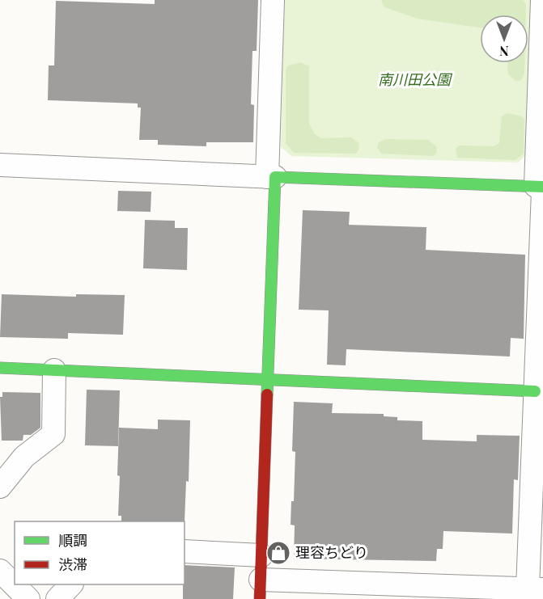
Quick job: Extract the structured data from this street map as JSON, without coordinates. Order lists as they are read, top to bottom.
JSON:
{
  "parks": ["南川田公園"],
  "places": {
    "shop": ["理容ちどり"]
  },
  "legend": ["順調", "渋滞"],
  "north": "bottom"
}
